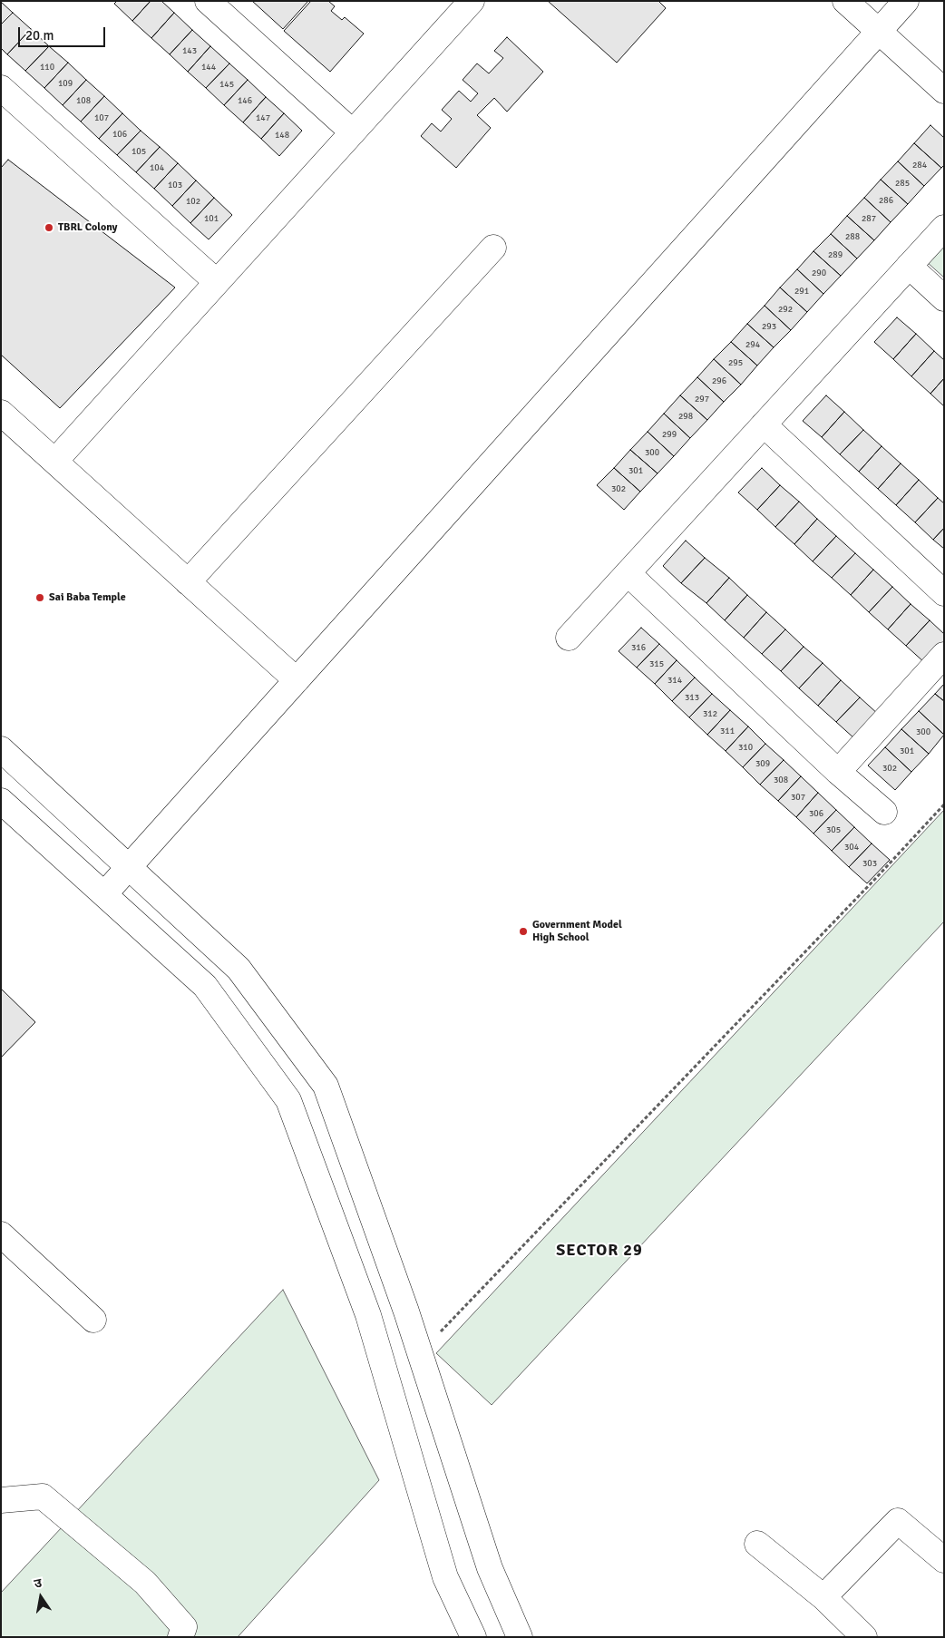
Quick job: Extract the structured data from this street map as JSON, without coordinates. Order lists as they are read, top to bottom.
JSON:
{
  "districts": ["SECTOR 29"],
  "places": ["TBRL Colony", "Sai Baba Temple", "Government Model High School"],
  "house_numbers": [
    "143",
    "110",
    "144",
    "109",
    "145",
    "108",
    "146",
    "107",
    "147",
    "106",
    "148",
    "105",
    "284",
    "104",
    "285",
    "103",
    "286",
    "102",
    "101",
    "287",
    "288",
    "289",
    "290",
    "291",
    "292",
    "293",
    "294",
    "295",
    "296",
    "297",
    "298",
    "299",
    "300",
    "301",
    "302",
    "316",
    "315",
    "314",
    "313",
    "312",
    "311",
    "300",
    "310",
    "301",
    "309",
    "302",
    "308",
    "307",
    "306",
    "305",
    "304",
    "303"
  ],
  "scale_bar": "20 m",
  "north": "top"
}
